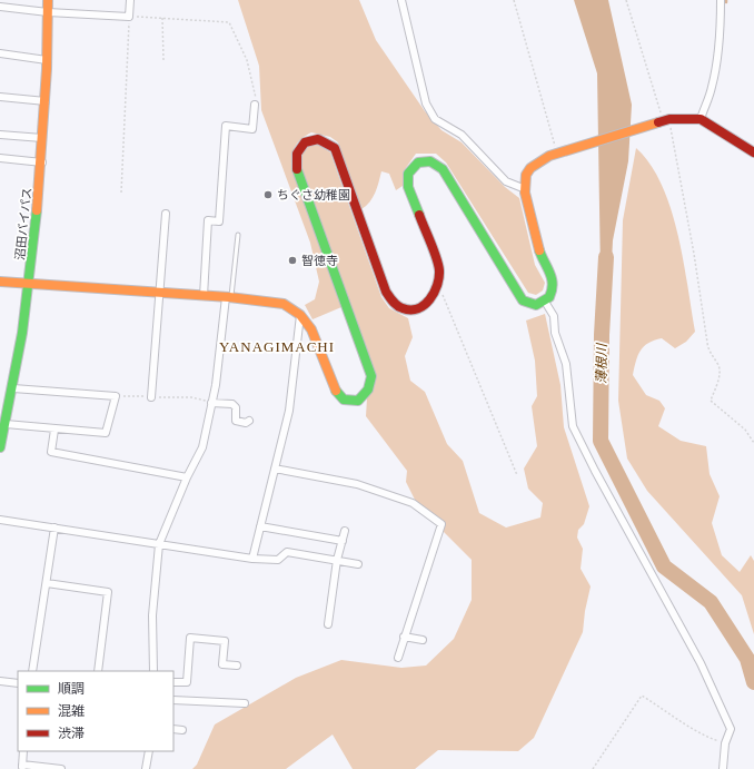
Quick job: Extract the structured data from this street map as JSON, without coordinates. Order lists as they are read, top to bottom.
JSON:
{
  "streets": {
    "street": ["沼田バイパス"]
  },
  "districts": ["YANAGIMACHI"],
  "water": ["薄根川"],
  "places": ["ちぐさ幼稚園", "智徳寺"],
  "legend": ["順調", "混雑", "渋滞"]
}
